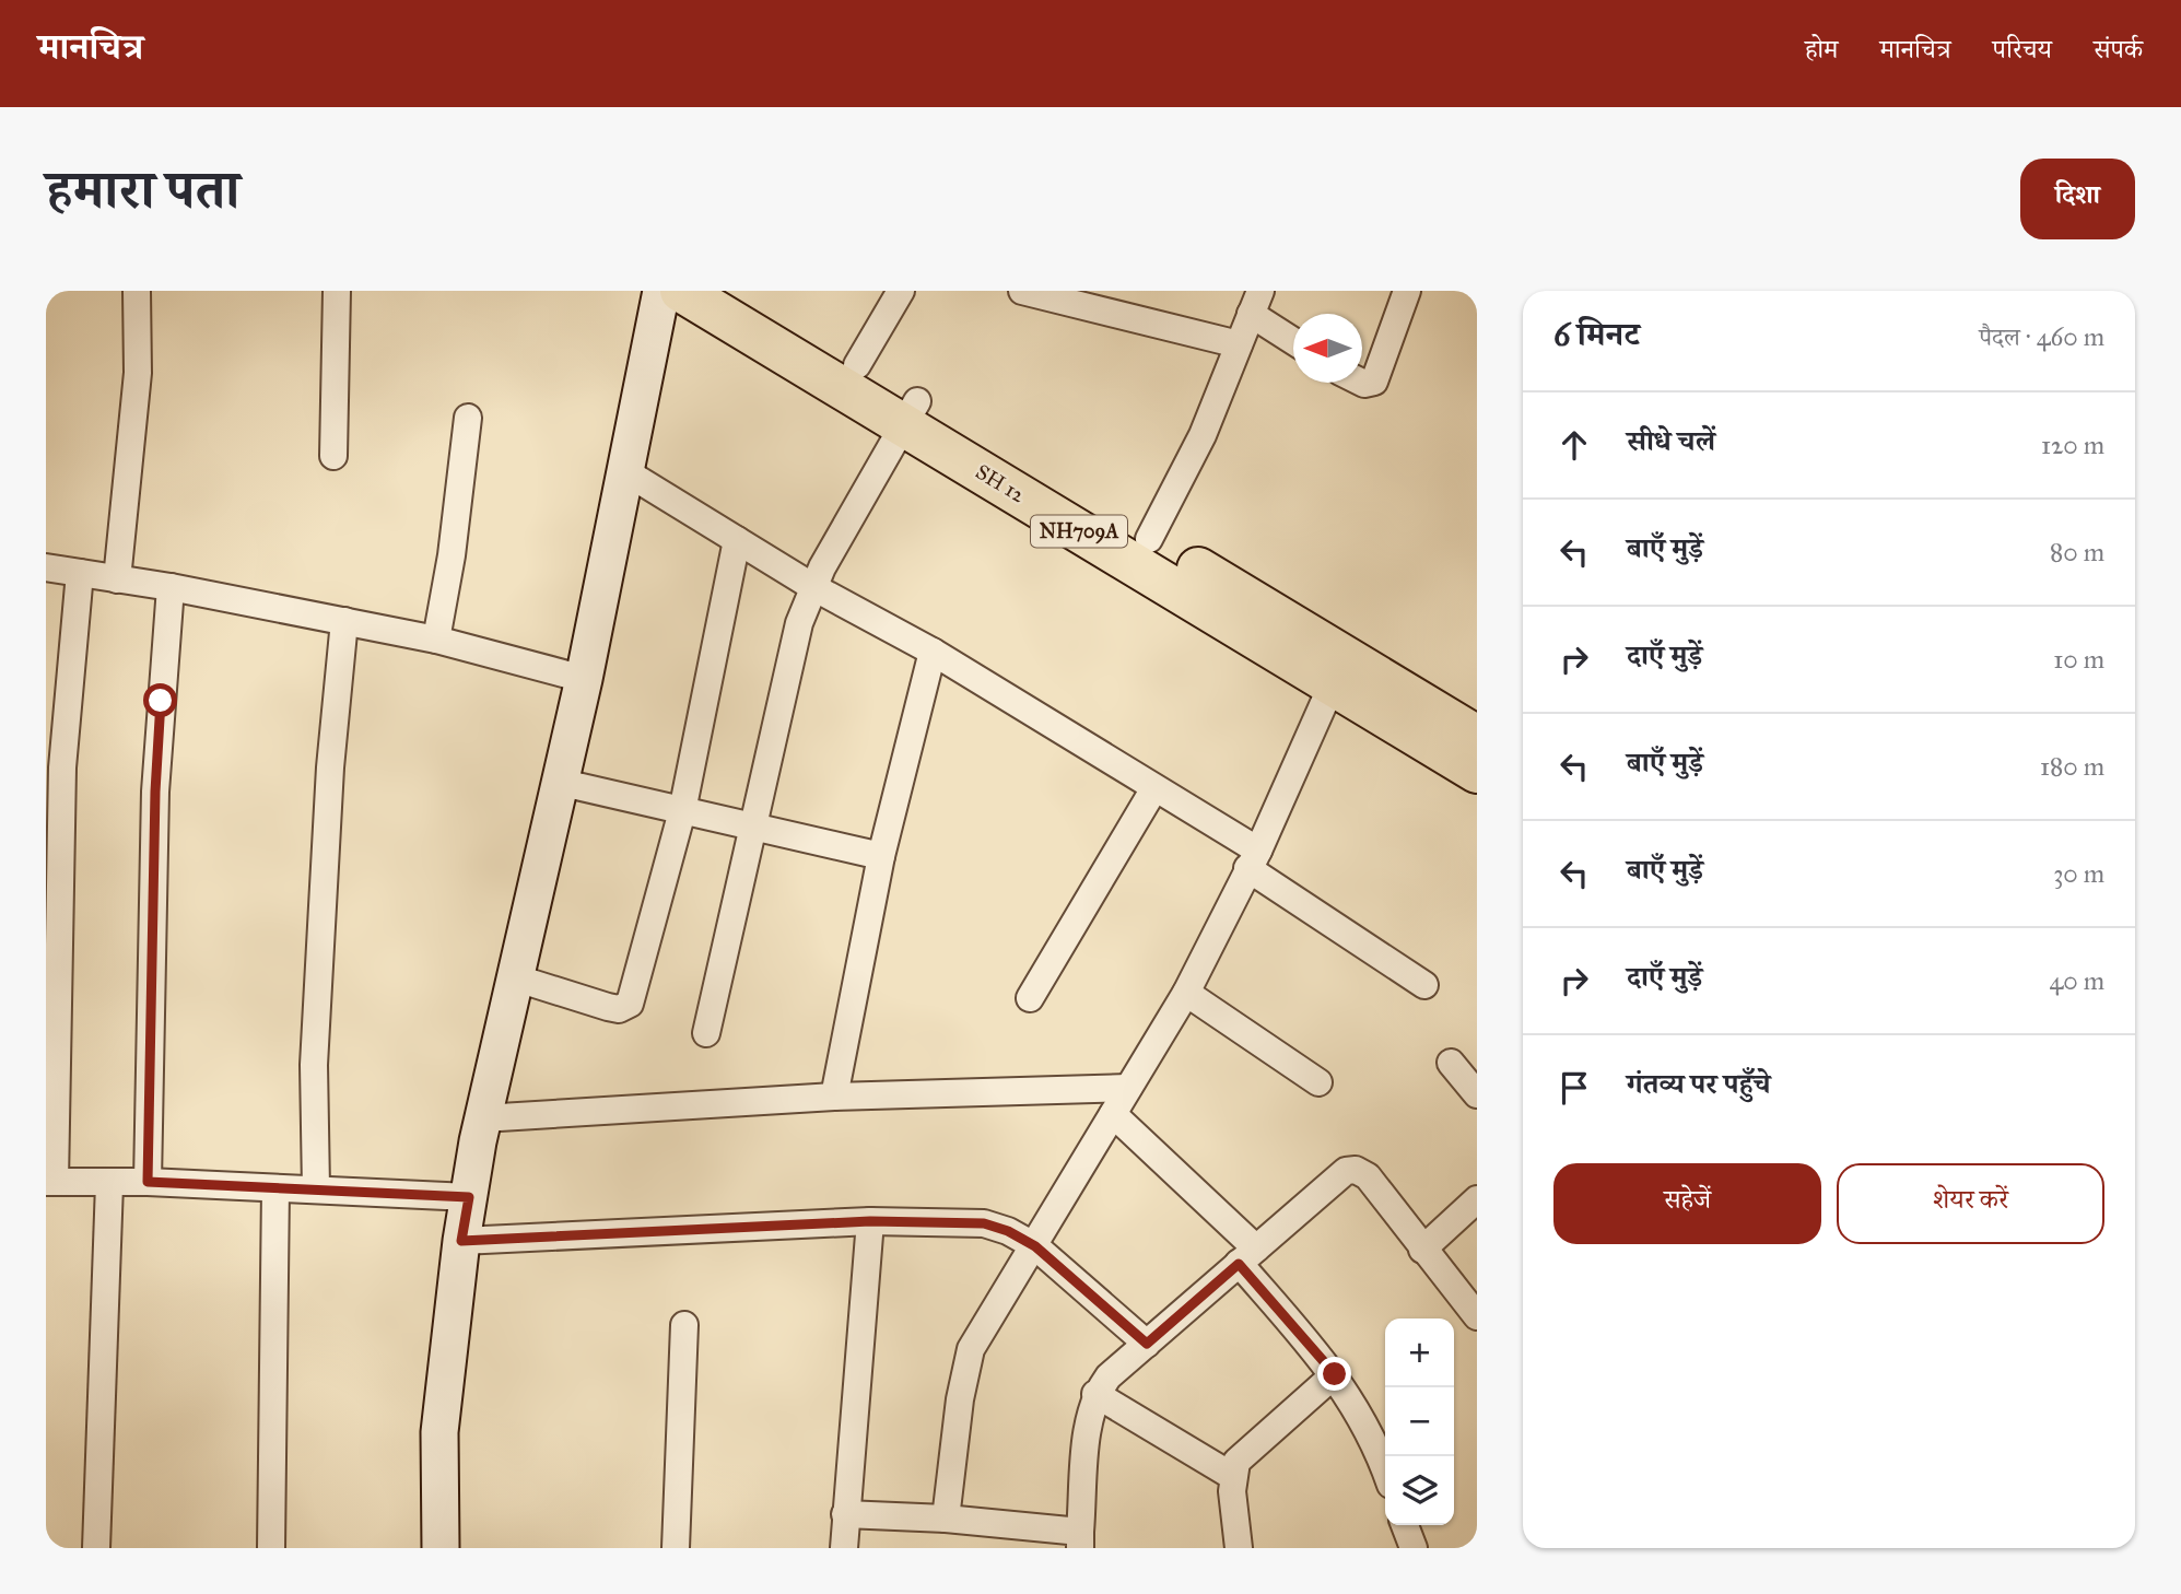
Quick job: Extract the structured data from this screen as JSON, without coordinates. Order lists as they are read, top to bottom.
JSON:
{
  "streets": {
    "highway": ["SH 12", "NH709A"]
  },
  "north": "left",
  "page": {
    "header": "मानचित्र",
    "nav": [
      "होम",
      "मानचित्र",
      "परिचय",
      "संपर्क"
    ],
    "title": "हमारा पता",
    "buttons": [
      "दिशा",
      ["सहेजें", "शेयर करें"]
    ],
    "heading": ["6 मिनट", "पैदल · 460 m"],
    "list": [
      ["सीधे चलें", "120 m"],
      ["बाएँ मुड़ें", "80 m"],
      ["दाएँ मुड़ें", "10 m"],
      ["बाएँ मुड़ें", "180 m"],
      ["बाएँ मुड़ें", "30 m"],
      ["दाएँ मुड़ें", "40 m"],
      "गंतव्य पर पहुँचे"
    ],
    "map_buttons": ["+", "−"]
  }
}
